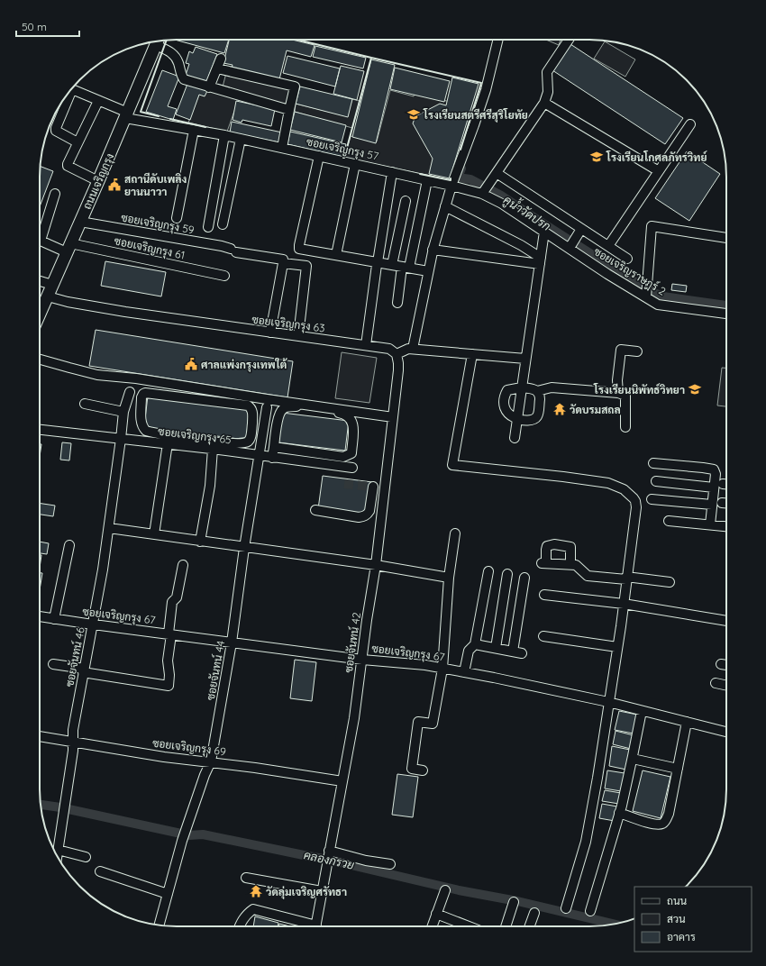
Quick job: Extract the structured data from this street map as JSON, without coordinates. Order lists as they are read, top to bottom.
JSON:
{
  "streets": {
    "main road": ["ถนนเจริญกรุง"],
    "street": [
      "ซอยเจริญกรุง 57",
      "ซอยเจริญกรุง 59",
      "ซอยเจริญกรุง 61",
      "ซอยเจริญราษฎร์ 2",
      "ซอยเจริญกรุง 63",
      "ซอยเจริญกรุง 65",
      "ซอยเจริญกรุง 67",
      "ซอยจันทน์ 42",
      "ซอยจันทน์ 46",
      "ซอยจันทน์ 44",
      "ซอยเจริญกรุง 69"
    ]
  },
  "crossings": [
    ["ซอยเจริญกรุง 57", "ถนนเจริญกรุง"],
    ["ซอยเจริญกรุง 57", "ซอยเจริญราษฎร์ 2"],
    ["ถนนเจริญกรุง", "ซอยเจริญกรุง 59"],
    ["ถนนเจริญกรุง", "ซอยเจริญกรุง 61"],
    ["ถนนเจริญกรุง", "ซอยเจริญกรุง 63"],
    ["ซอยเจริญกรุง 63", "ซอยจันทน์ 42"],
    ["ซอยเจริญกรุง 65", "ซอยจันทน์ 46"],
    ["ซอยเจริญกรุง 65", "ซอยจันทน์ 44"],
    ["ซอยเจริญกรุง 67", "ซอยจันทน์ 42"],
    ["ซอยเจริญกรุง 67", "ซอยจันทน์ 46"],
    ["ซอยเจริญกรุง 67", "ซอยจันทน์ 44"],
    ["ซอยจันทน์ 42", "ซอยเจริญกรุง 69"],
    ["ซอยจันทน์ 46", "ซอยเจริญกรุง 69"],
    ["ซอยจันทน์ 44", "ซอยเจริญกรุง 69"]
  ],
  "water": ["คูน้ำวัดปรก", "คลองกรวย"],
  "places": {
    "school or university": ["โรงเรียนสตรีศรีสุริโยทัย", "โรงเรียนโกศลภัทรวิทย์", "โรงเรียนนิพัทธ์วิทยา"],
    "public building": ["สถานีดับเพลิง ยานนาวา", "ศาลแพ่งกรุงเทพใต้"],
    "temple": ["วัดบรมสถล", "วัดลุ่มเจริญศรัทธา"]
  },
  "legend": ["ถนน", "สวน", "อาคาร"],
  "scale_bar": "50 m"
}
